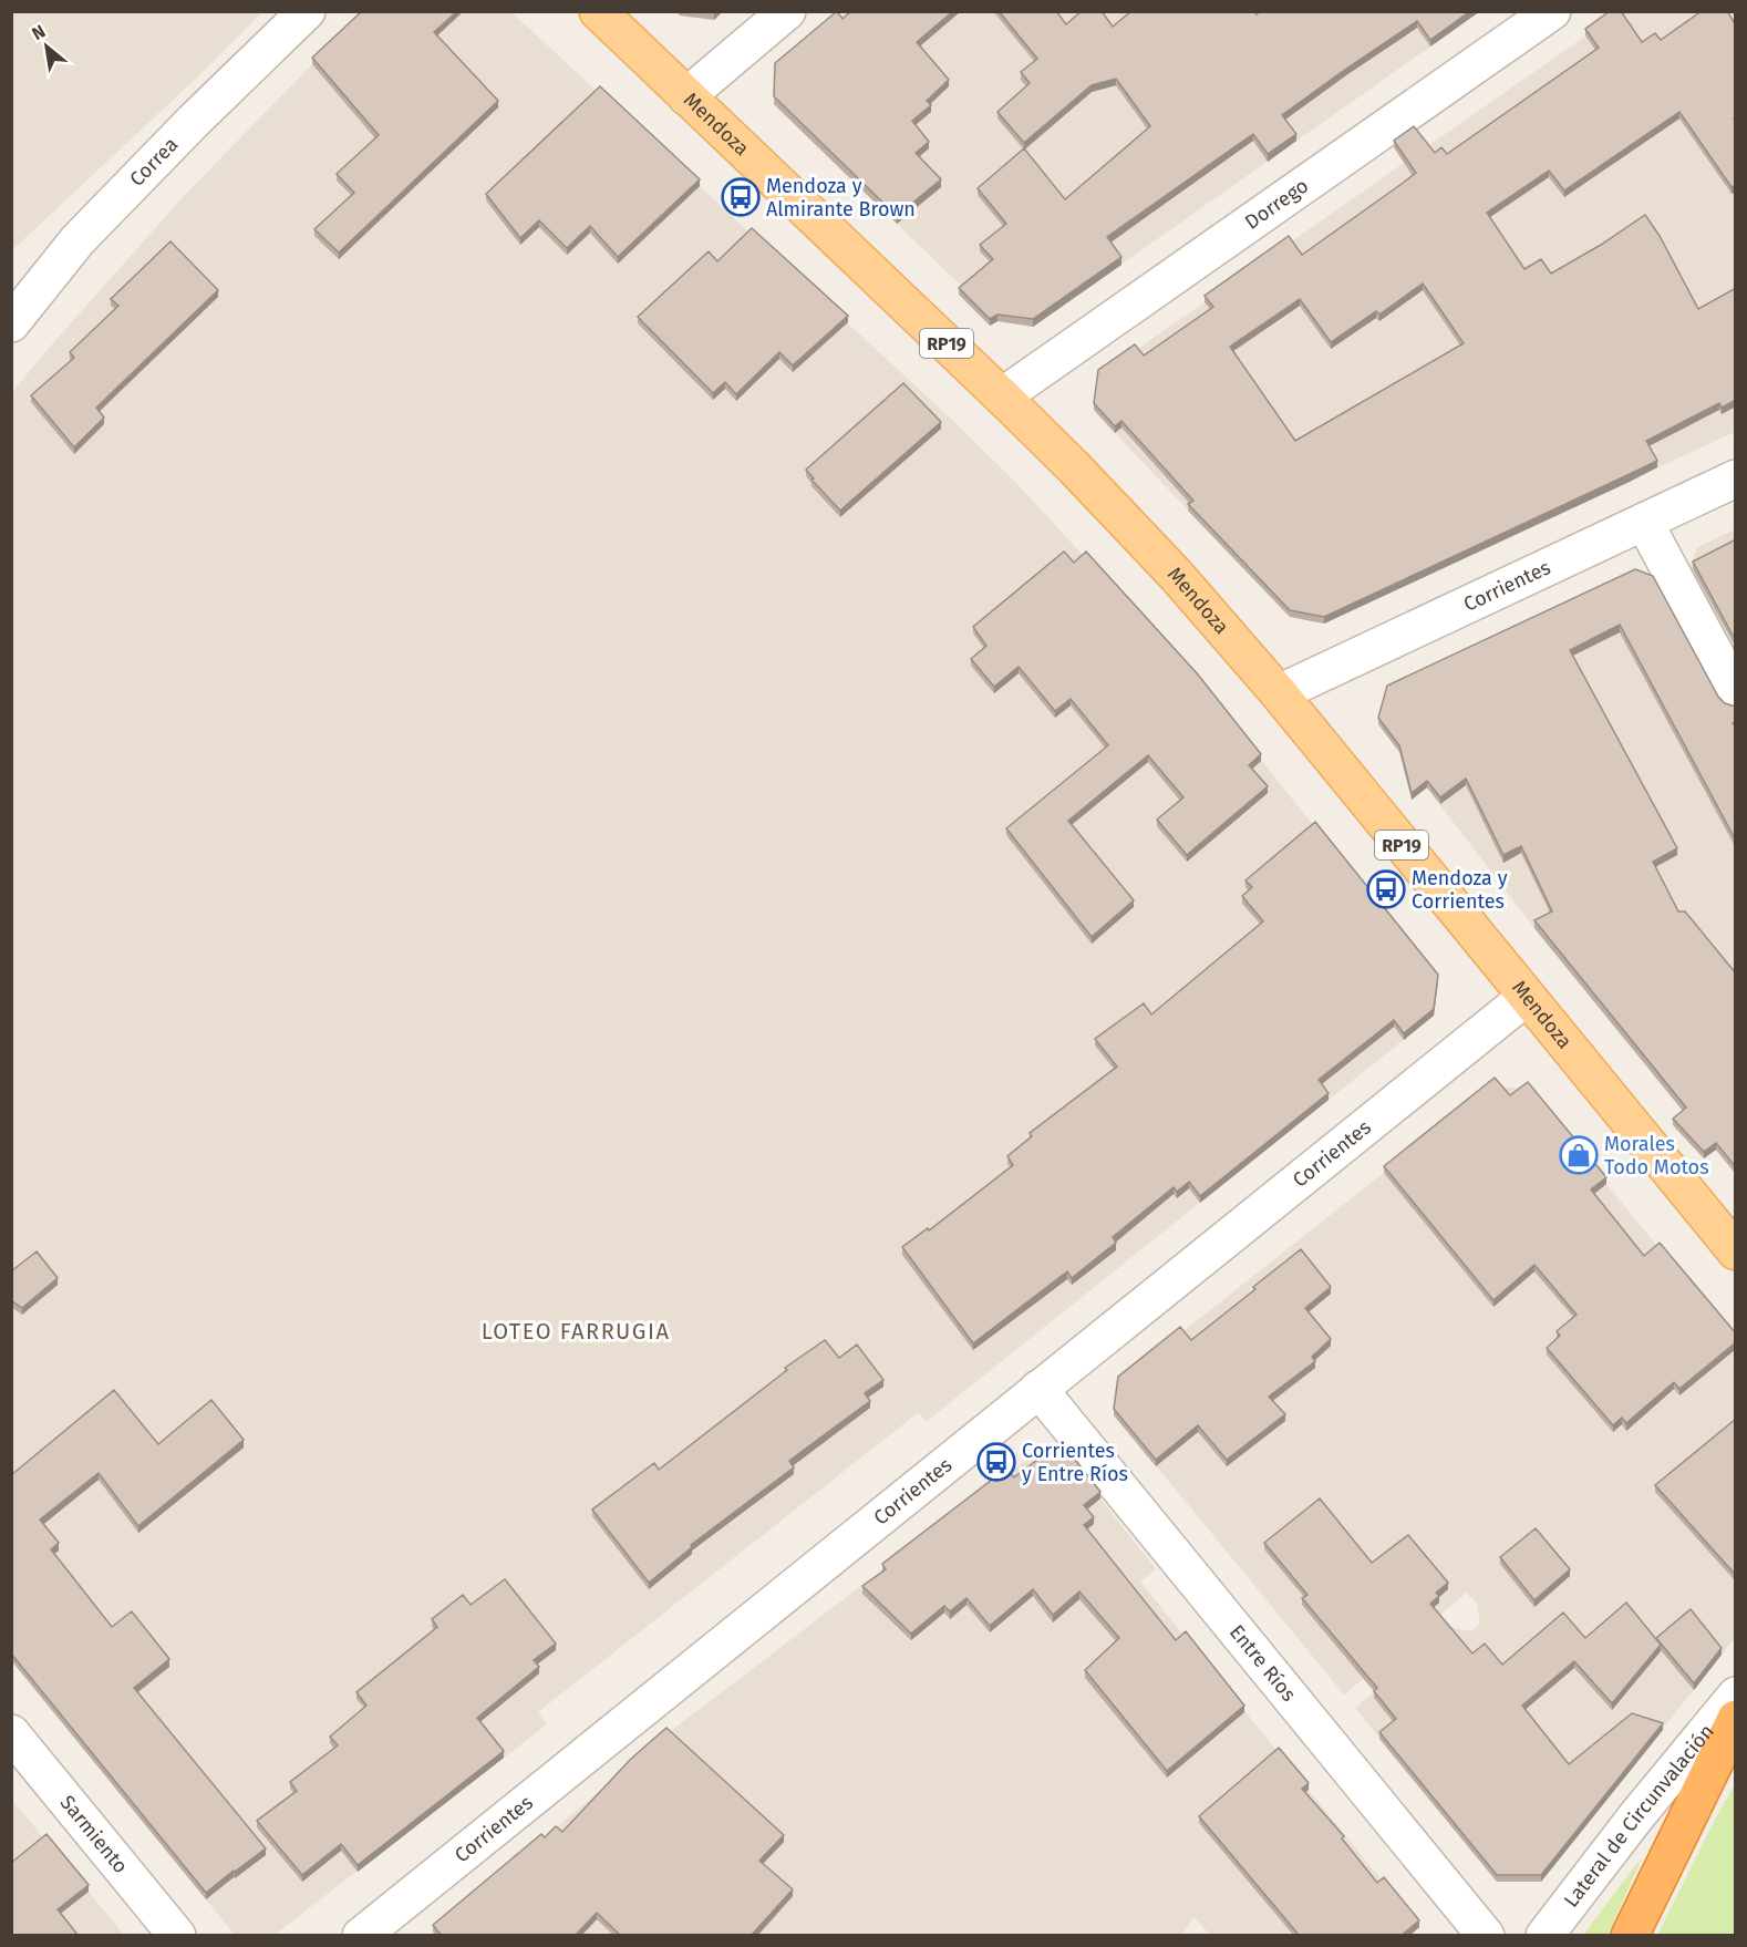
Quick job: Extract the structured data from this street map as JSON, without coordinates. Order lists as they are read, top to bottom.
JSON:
{
  "streets": {
    "main road": ["Mendoza", "RP19"],
    "street": [
      "Correa",
      "Dorrego",
      "Corrientes",
      "Entre Ríos",
      "Lateral de Circunvalación",
      "Sarmiento"
    ]
  },
  "crossings": [
    ["Mendoza", "Dorrego"],
    ["Mendoza", "Corrientes"],
    ["Corrientes", "Entre Ríos"]
  ],
  "districts": ["LOTEO FARRUGIA"],
  "places": {
    "bus stop": ["Mendoza y Almirante Brown", "Mendoza y Corrientes", "Corrientes y Entre Ríos"],
    "shop": ["Morales Todo Motos"]
  },
  "north": "top left"
}
